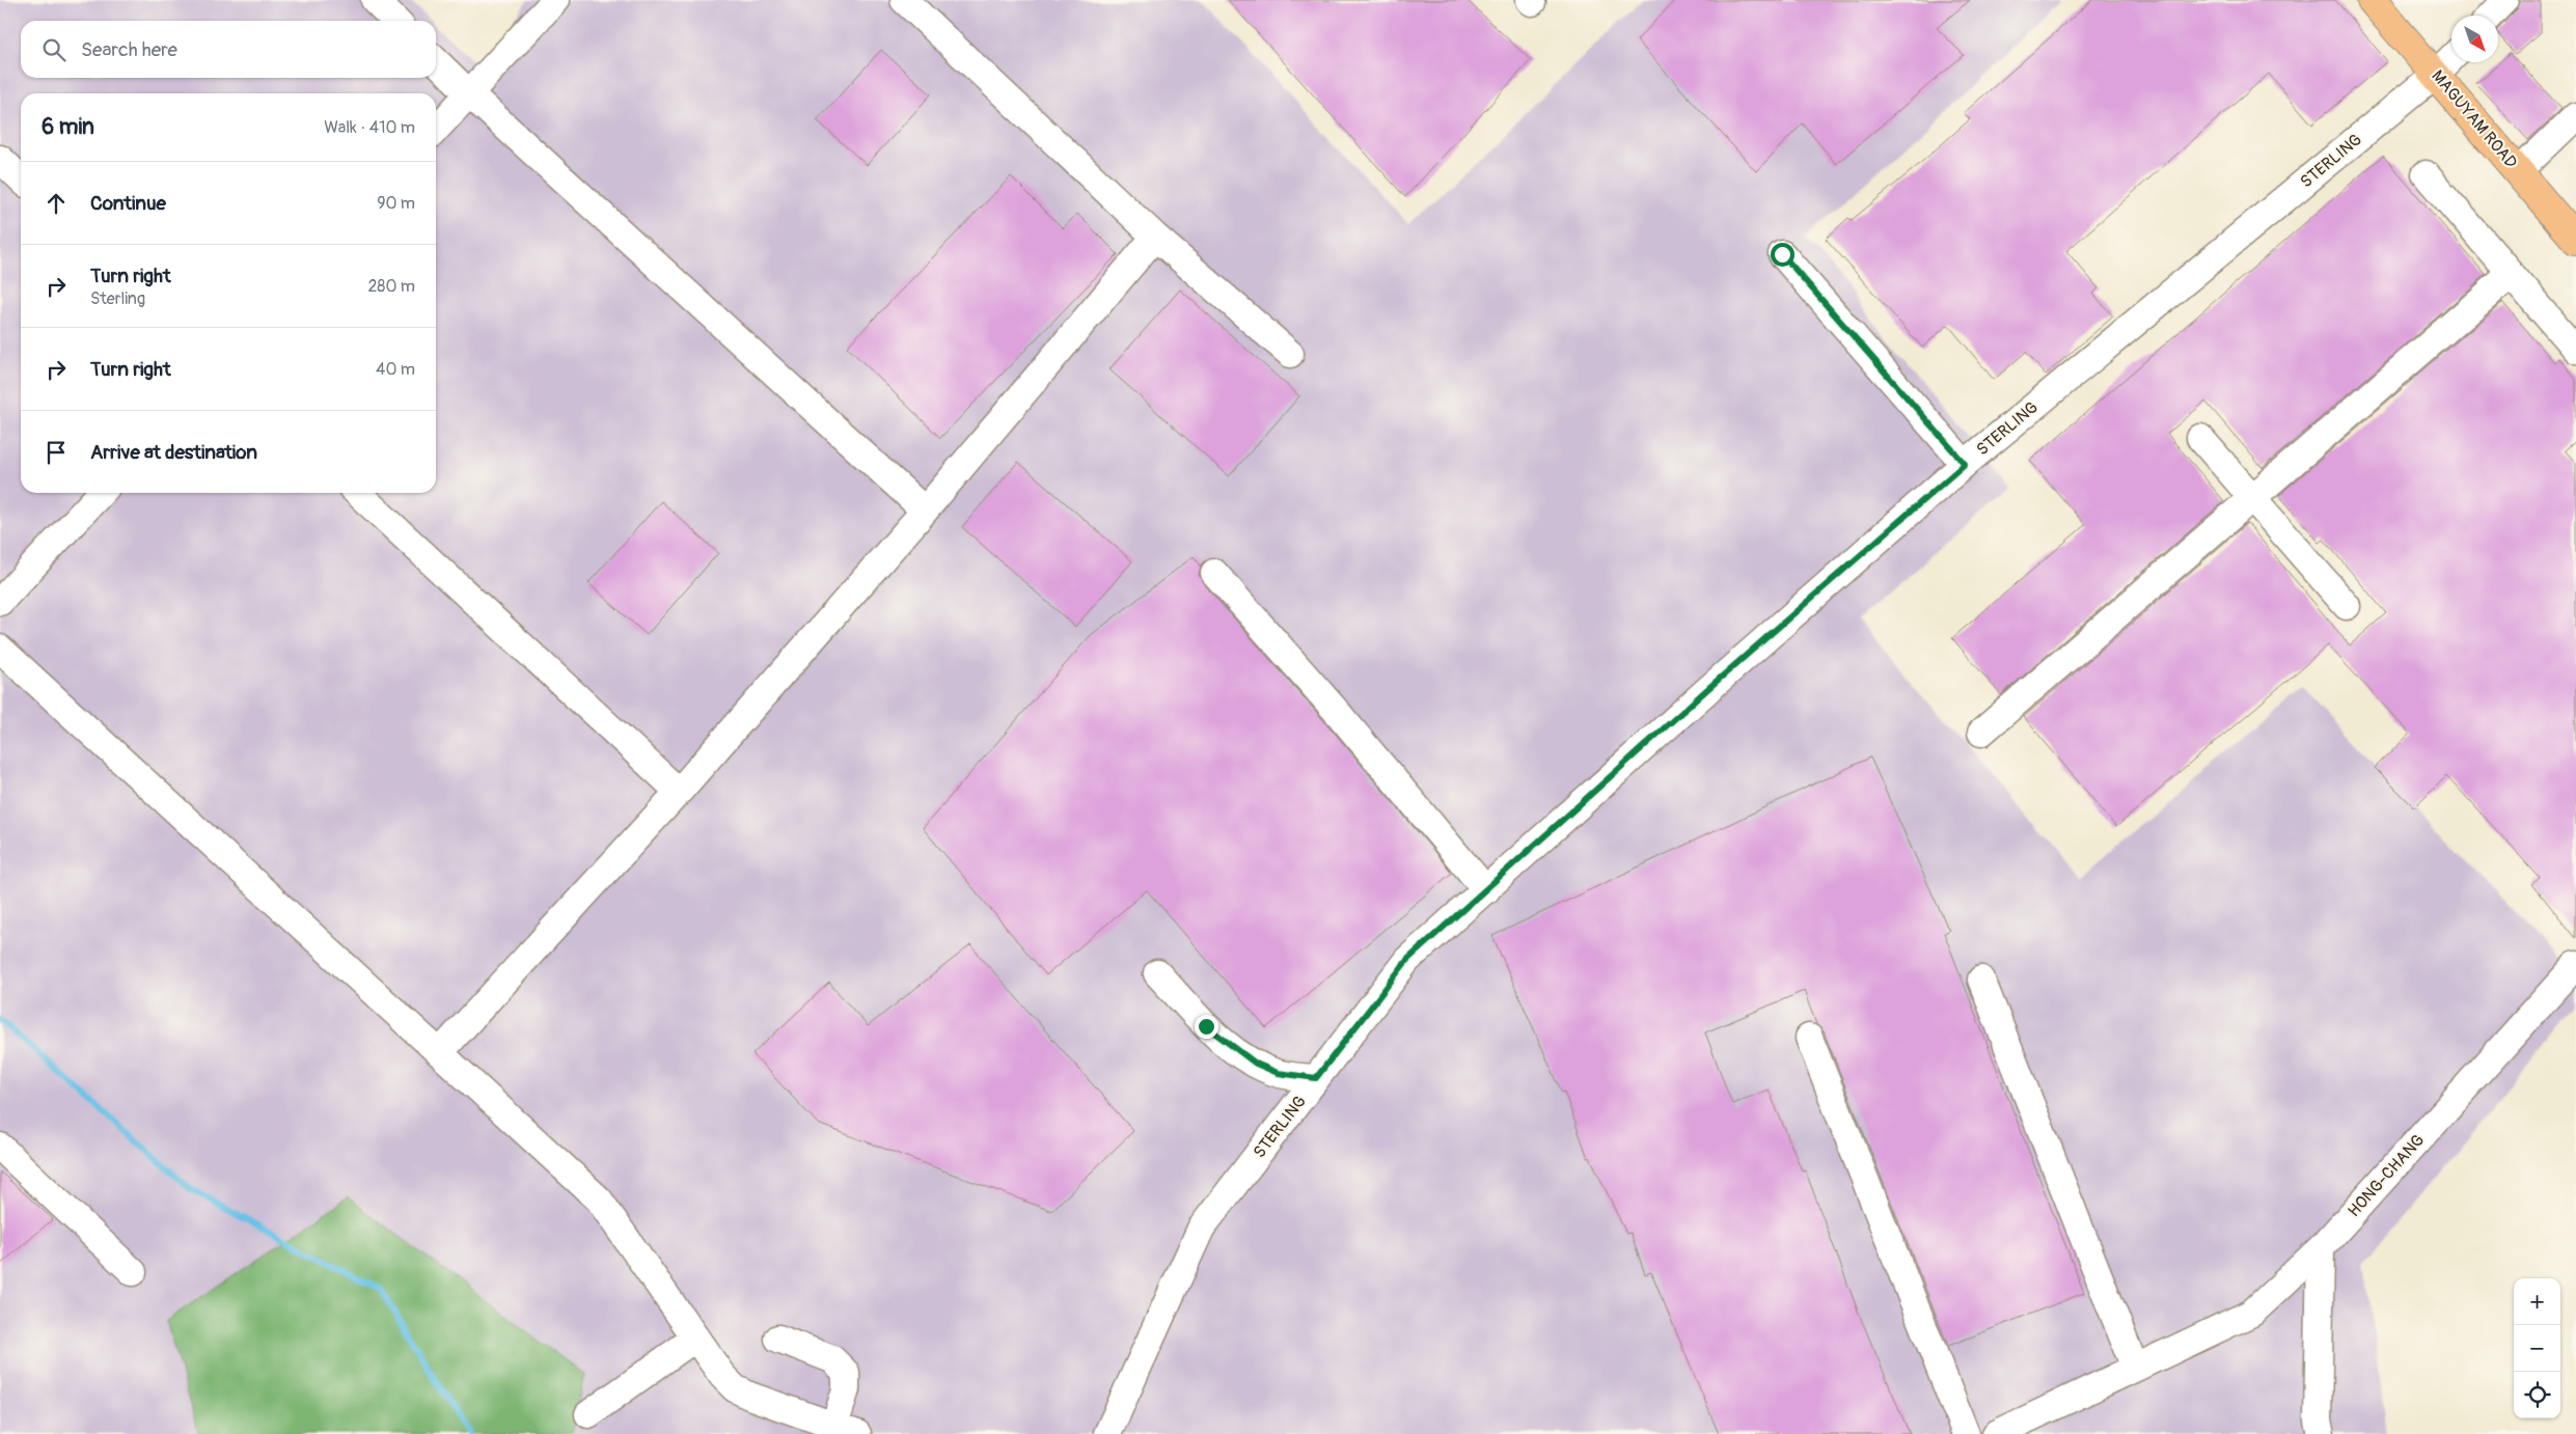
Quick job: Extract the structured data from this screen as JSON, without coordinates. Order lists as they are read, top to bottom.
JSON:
{
  "streets": {
    "main road": ["MAGUYAM ROAD"],
    "street": ["STERLING", "HONG-CHANG"]
  },
  "crossings": [
    ["MAGUYAM ROAD", "STERLING"]
  ],
  "north": "bottom right",
  "page": {
    "search": "Search here",
    "heading": ["6 min", "Walk · 410 m"],
    "list": [
      ["Continue", "90 m"],
      ["Turn right", "Sterling", "280 m"],
      ["Turn right", "40 m"],
      "Arrive at destination"
    ],
    "map_buttons": ["+", "−"]
  }
}
